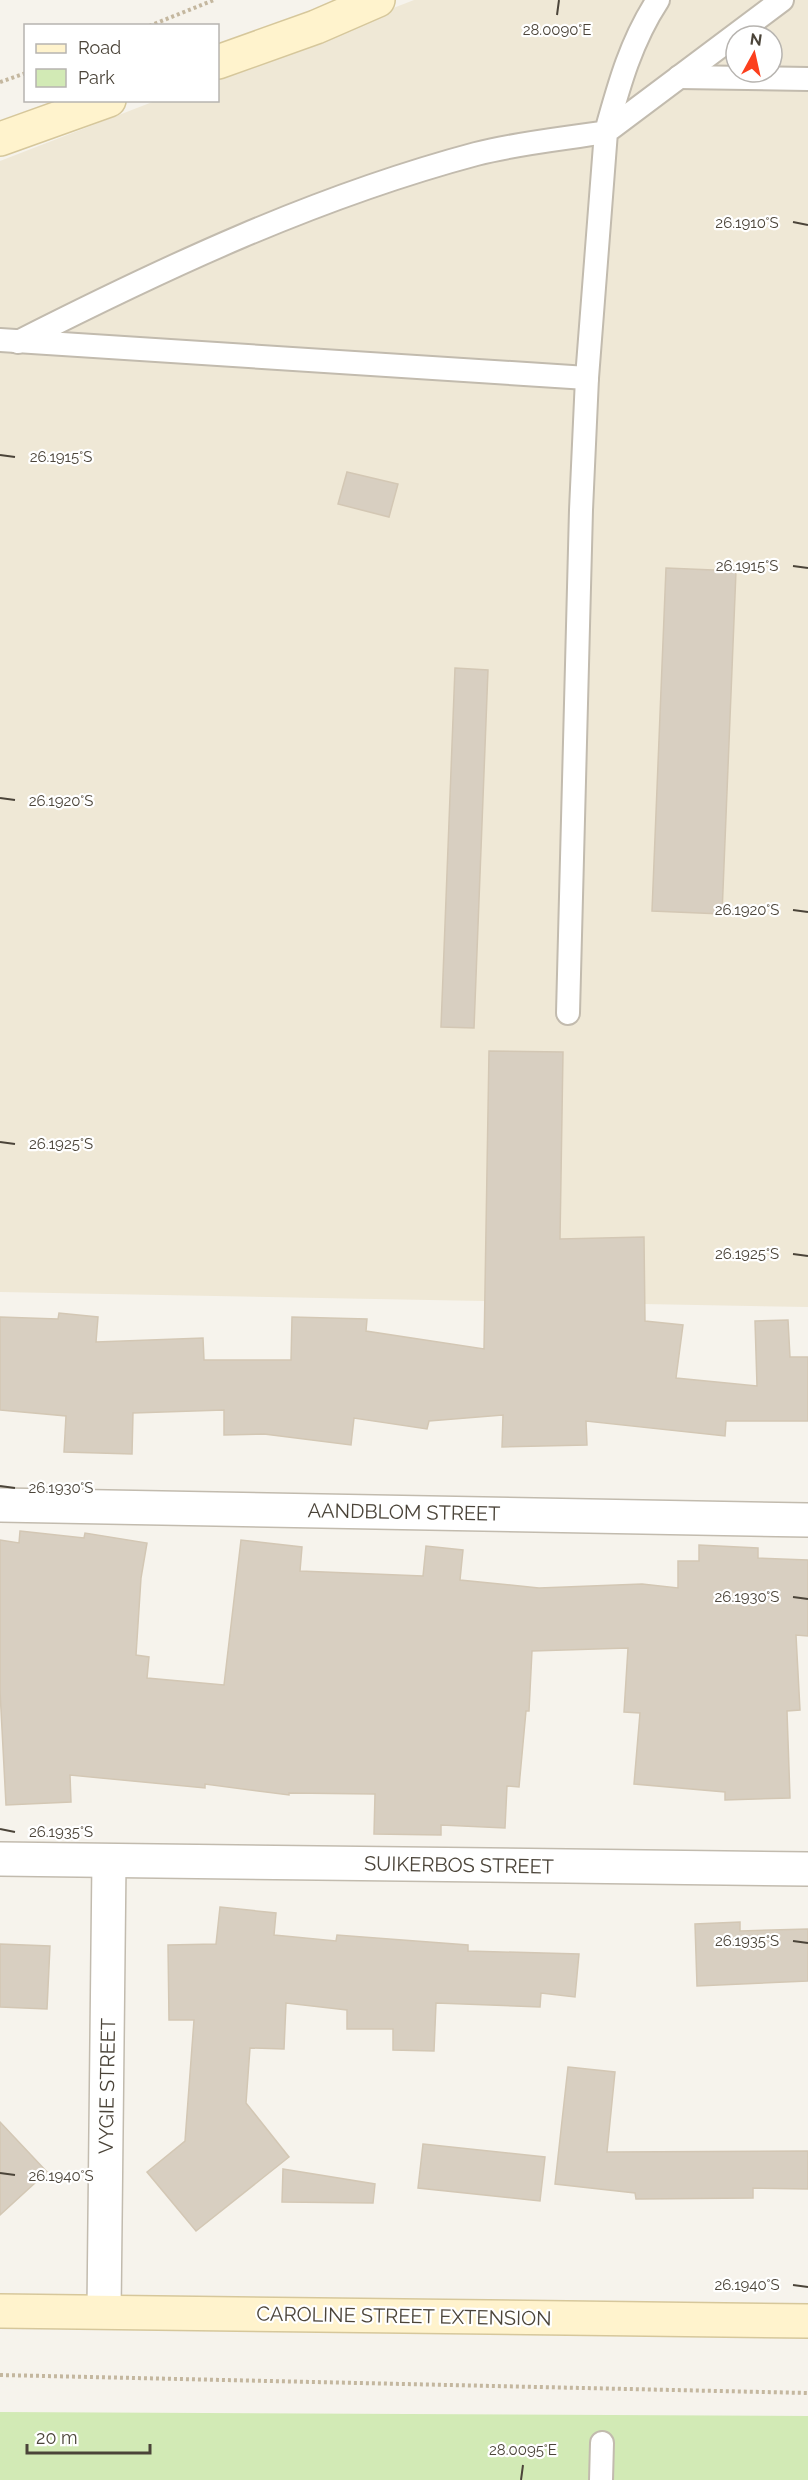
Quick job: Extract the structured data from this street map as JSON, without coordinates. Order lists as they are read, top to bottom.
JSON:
{
  "streets": {
    "street": [
      "AANDBLOM STREET",
      "SUIKERBOS STREET",
      "VYGIE STREET",
      "CAROLINE STREET EXTENSION"
    ]
  },
  "crossings": [
    ["SUIKERBOS STREET", "VYGIE STREET"],
    ["VYGIE STREET", "CAROLINE STREET EXTENSION"]
  ],
  "legend": ["Road", "Park"],
  "scale_bar": "20 m",
  "north": "top",
  "coordinates": [
    "28.0090°E",
    "26.1910°S",
    "26.1915°S",
    "26.1920°S",
    "26.1925°S",
    "26.1930°S",
    "26.1935°S",
    "26.1940°S",
    "28.0095°E"
  ]
}
